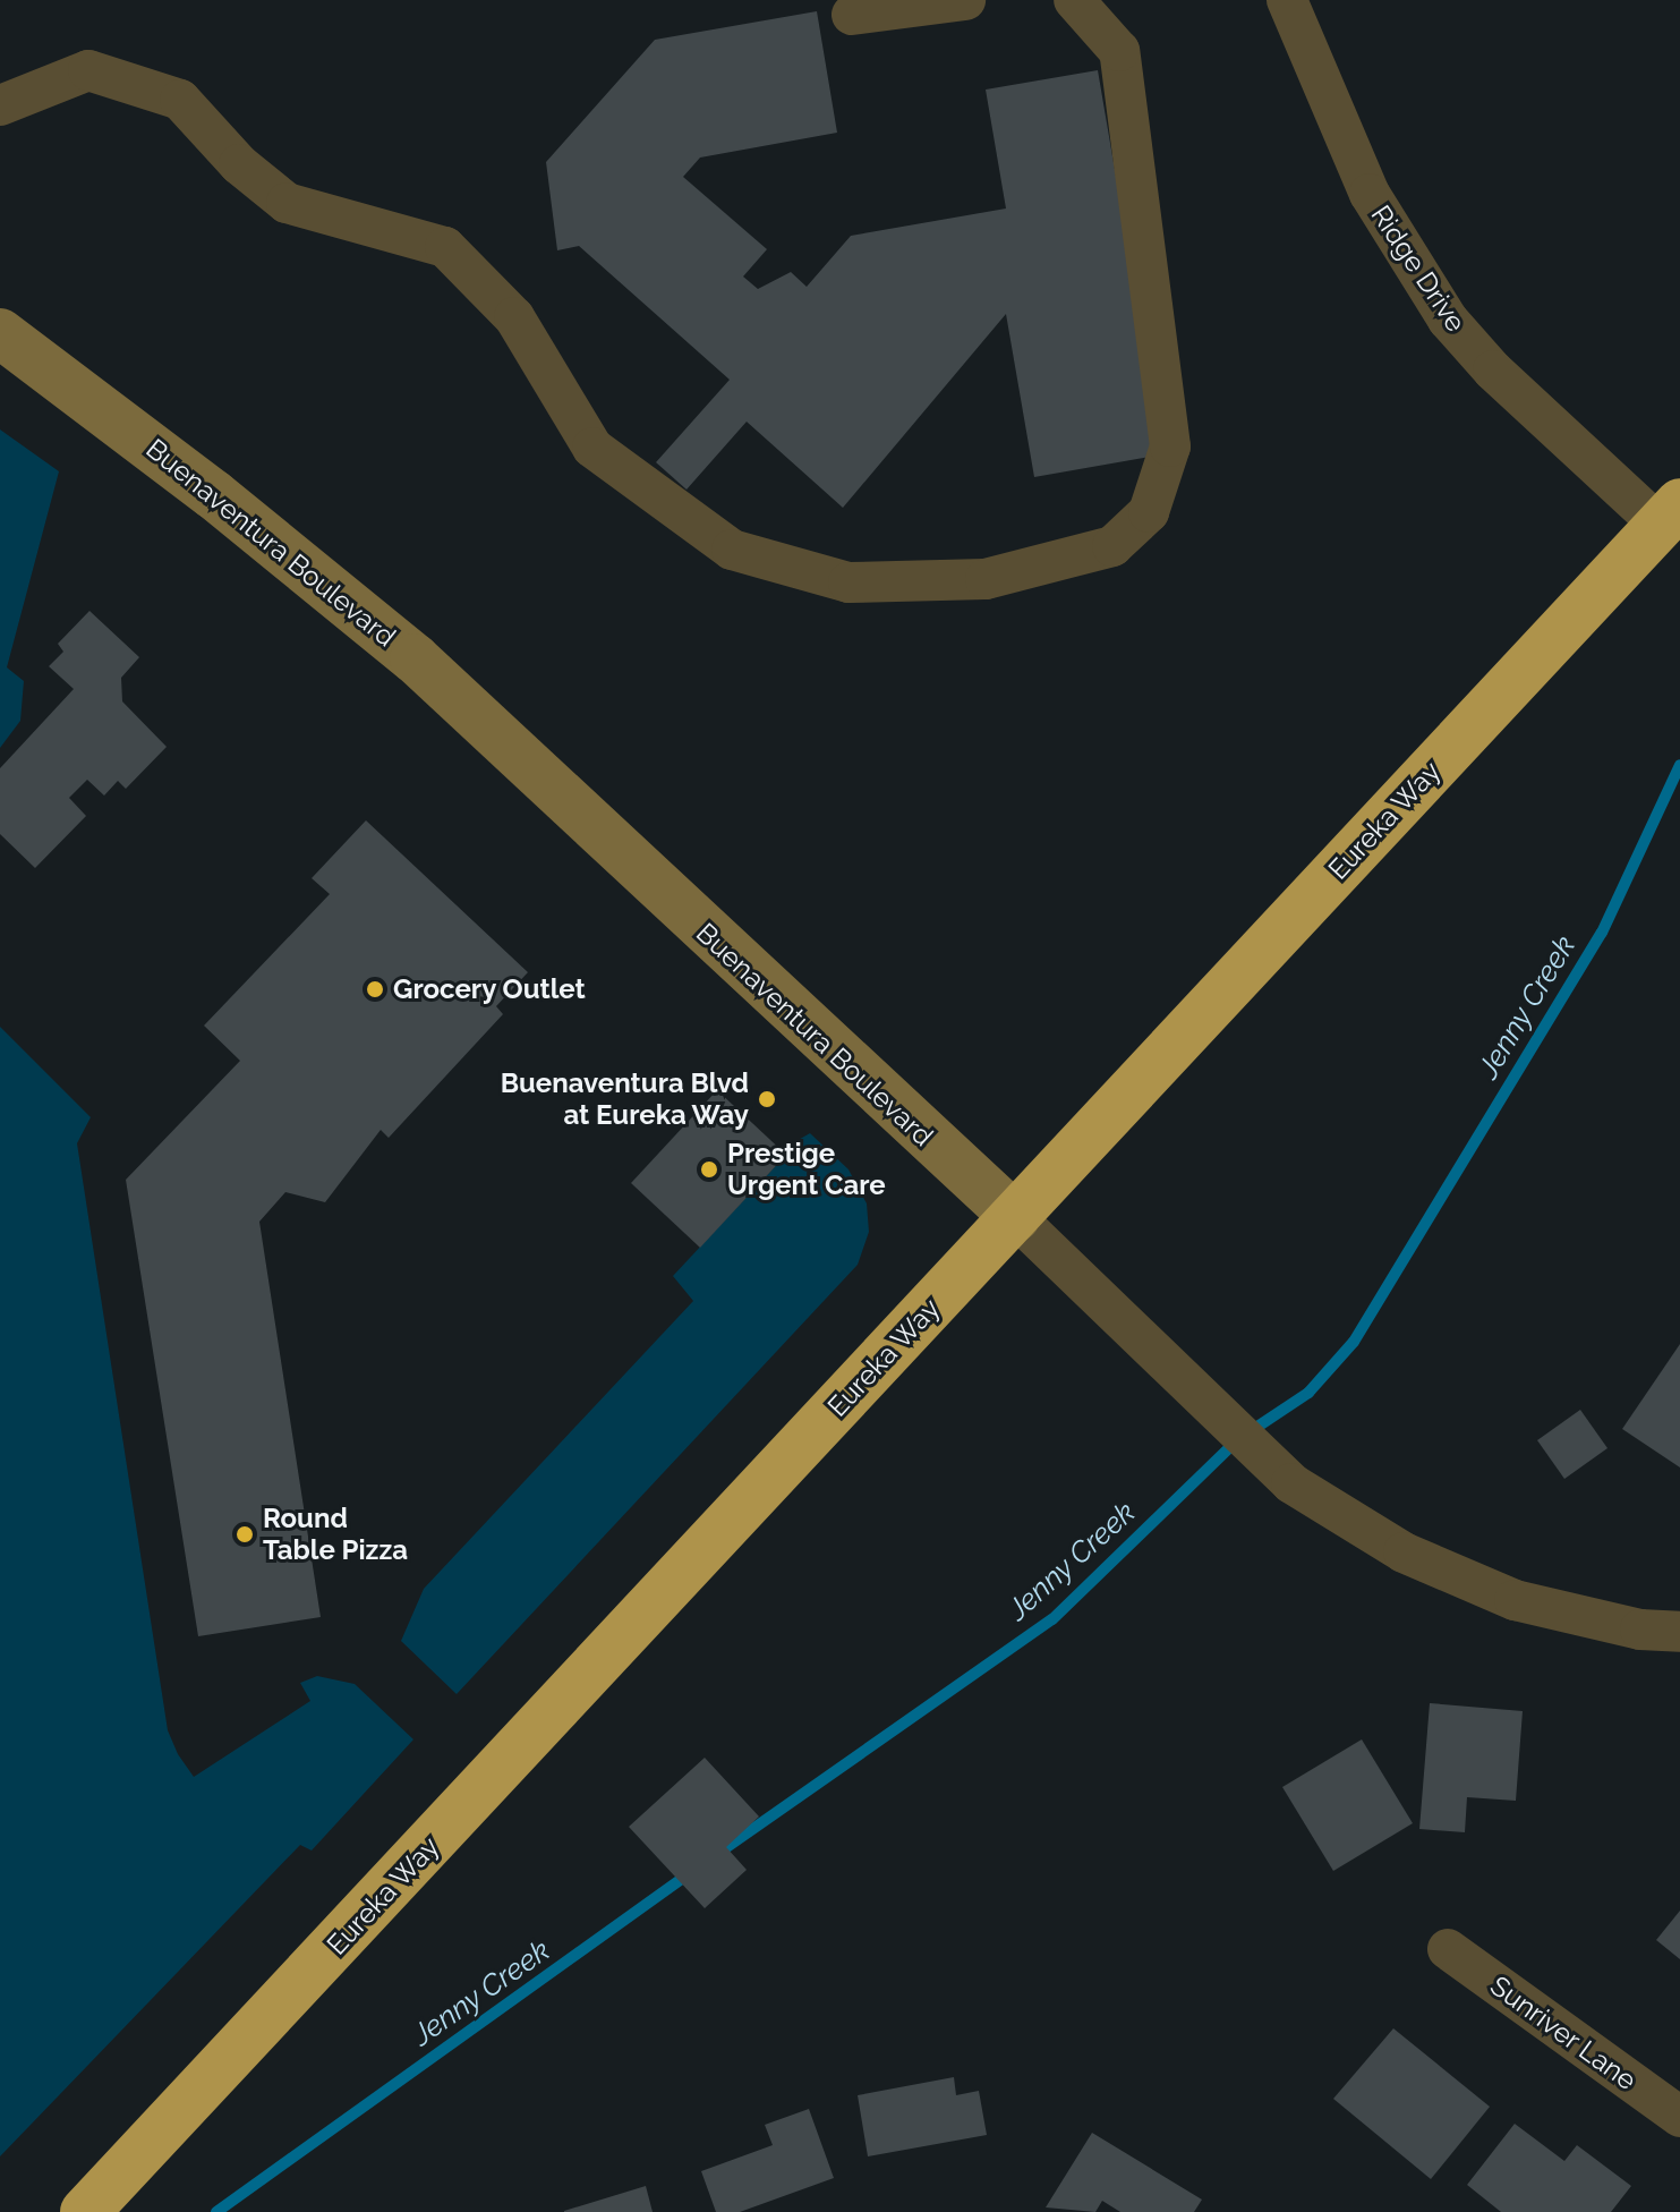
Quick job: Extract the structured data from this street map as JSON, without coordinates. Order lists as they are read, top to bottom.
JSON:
{
  "streets": {
    "highway": ["Eureka Way"],
    "main road": ["Buenaventura Boulevard"],
    "street": ["Ridge Drive", "Sunriver Lane"]
  },
  "crossings": [
    ["Ridge Drive", "Eureka Way"],
    ["Buenaventura Boulevard", "Eureka Way"]
  ],
  "water": ["Jenny Creek"],
  "places": [
    "Grocery Outlet",
    "Buenaventura Blvd at Eureka Way",
    "Prestige Urgent Care",
    "Round Table Pizza"
  ]
}
